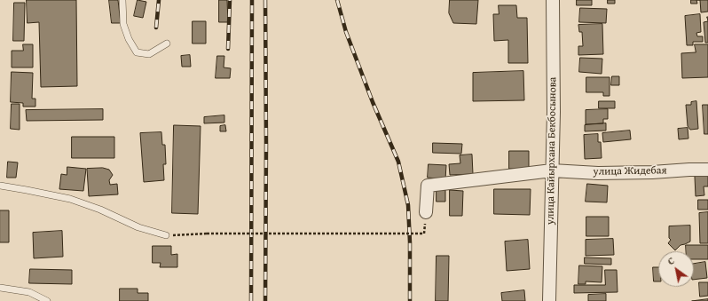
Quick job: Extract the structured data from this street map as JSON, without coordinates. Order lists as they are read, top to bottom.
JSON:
{
  "streets": {
    "street": ["улица Кайырхана Бекбосынова", "улица Жидебая"]
  },
  "crossings": [
    ["улица Кайырхана Бекбосынова", "улица Жидебая"]
  ],
  "north": "top left"
}
